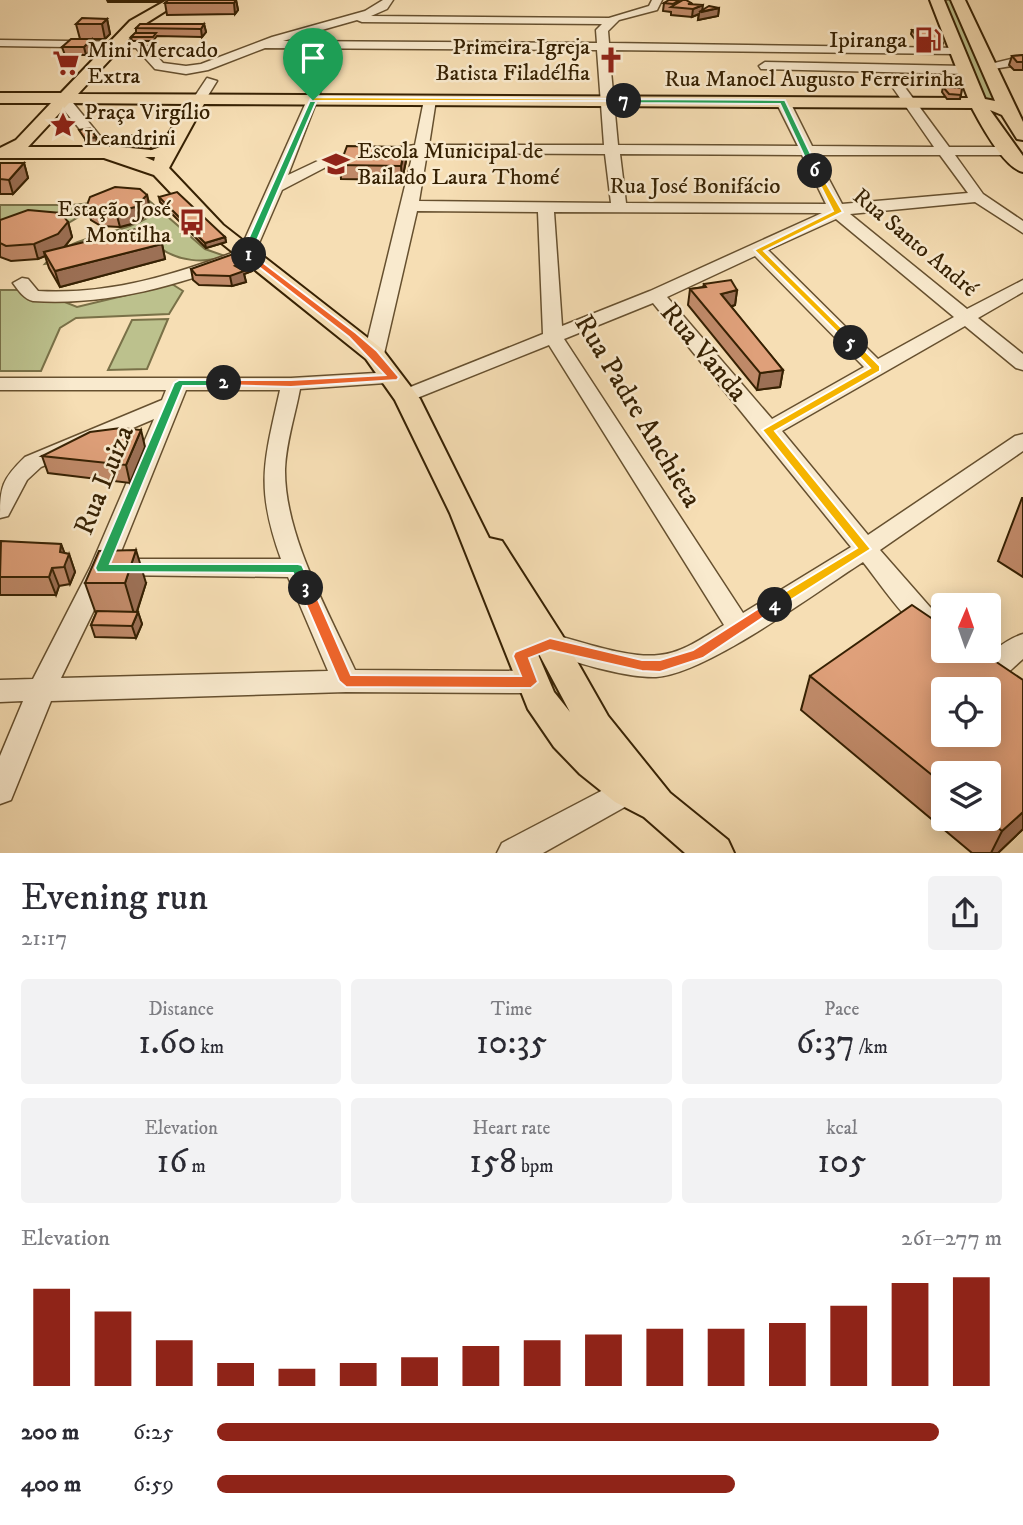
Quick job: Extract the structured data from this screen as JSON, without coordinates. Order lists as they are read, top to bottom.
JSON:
{
  "streets": {
    "main road": ["Rua Manoel Augusto Ferreirinha"],
    "street": [
      "Rua José Bonifácio",
      "Rua Santo André",
      "Rua Vanda",
      "Rua Padre Anchieta",
      "Rua Luiza"
    ]
  },
  "crossings": [
    ["Rua Manoel Augusto Ferreirinha", "Rua Santo André"],
    ["Rua José Bonifácio", "Rua Santo André"],
    ["Rua José Bonifácio", "Rua Padre Anchieta"]
  ],
  "places": {
    "fuel station": ["Ipiranga"],
    "church": ["Primeira Igreja Batista Filadélfia"],
    "supermarket": ["Mini Mercado Extra"],
    "place": ["Praça Virgílio Leandrini"],
    "school or university": ["Escola Municipal de Bailado Laura Thomé"],
    "bus stop": ["Estação José Montilha"]
  },
  "north": "top",
  "page": {
    "pins": [
      "7",
      "6",
      "1",
      "5",
      "2",
      "3",
      "4"
    ],
    "heading": ["Evening run", "21:17"],
    "stats": [
      ["Distance", "1.60 km"],
      ["Time", "10:35"],
      ["Pace", "6:37 /km"],
      ["Elevation", "16 m"],
      ["Heart rate", "158 bpm"],
      ["kcal", "105"]
    ],
    "chart": ["Elevation", "261–277 m"],
    "list": [
      {
        "name": "200 m",
        "note": "6:25"
      },
      {
        "name": "400 m",
        "note": "6:59"
      }
    ]
  }
}
